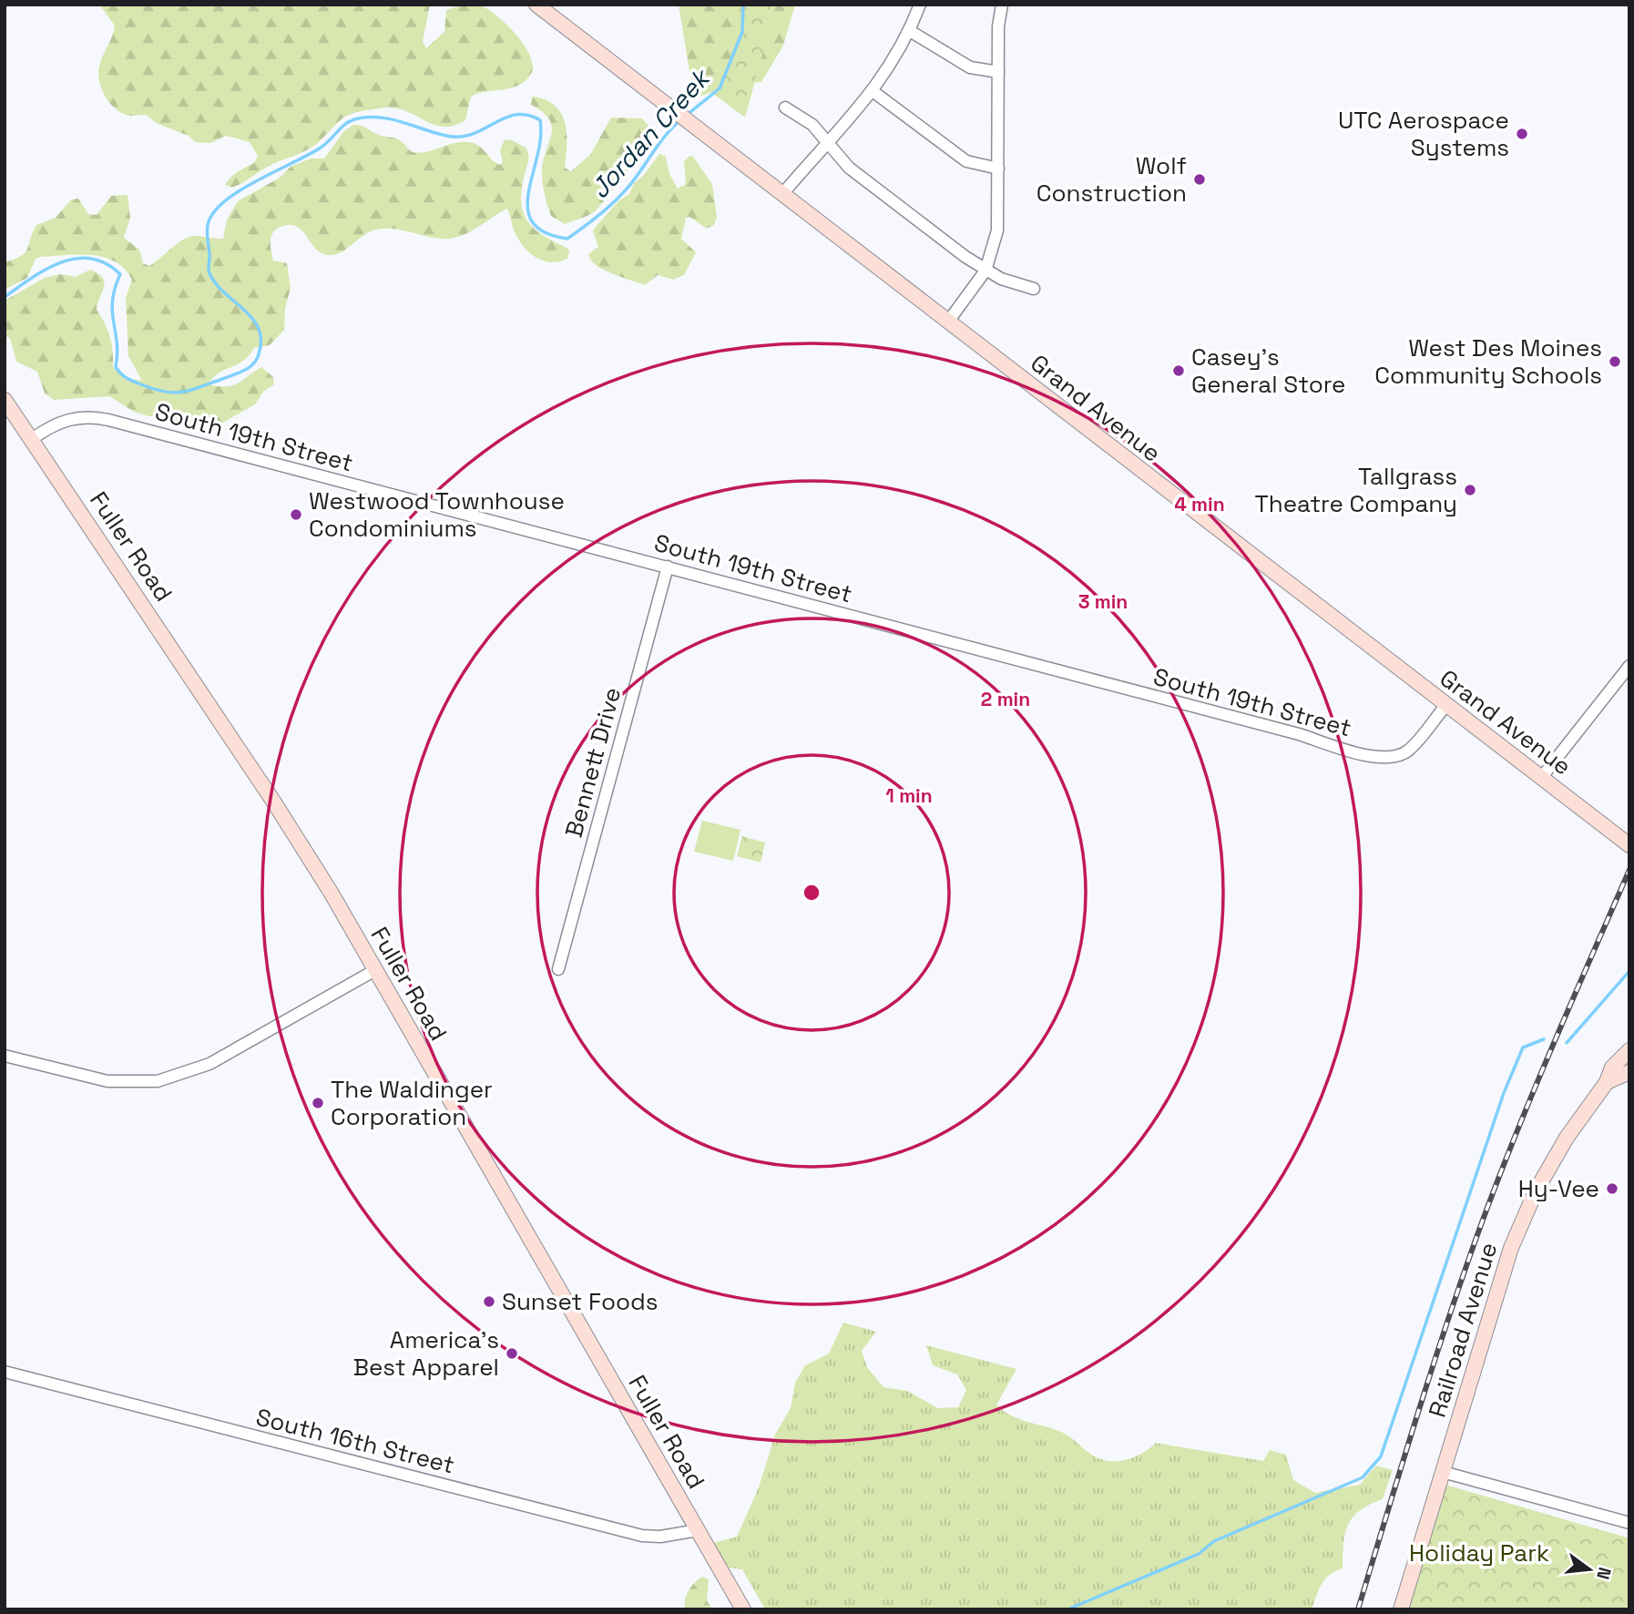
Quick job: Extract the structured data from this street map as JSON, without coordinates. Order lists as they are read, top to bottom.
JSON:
{
  "streets": {
    "main road": ["Grand Avenue", "Fuller Road", "Railroad Avenue"],
    "street": ["South 19th Street", "Bennett Drive", "South 16th Street"]
  },
  "crossings": [
    ["Grand Avenue", "South 19th Street"],
    ["South 19th Street", "Fuller Road"],
    ["South 19th Street", "Bennett Drive"],
    ["Fuller Road", "South 16th Street"]
  ],
  "water": ["Jordan Creek"],
  "parks": ["Holiday Park"],
  "places": [
    "UTC Aerospace Systems",
    "Wolf Construction",
    "West Des Moines Community Schools",
    "Casey's General Store",
    "Tallgrass Theatre Company",
    "Westwood Townhouse Condominiums",
    "The Waldinger Corporation",
    "Hy-Vee",
    "Sunset Foods",
    "America's Best Apparel"
  ],
  "north": "right",
  "rings": [
    "4 min",
    "3 min",
    "2 min",
    "1 min"
  ]
}
